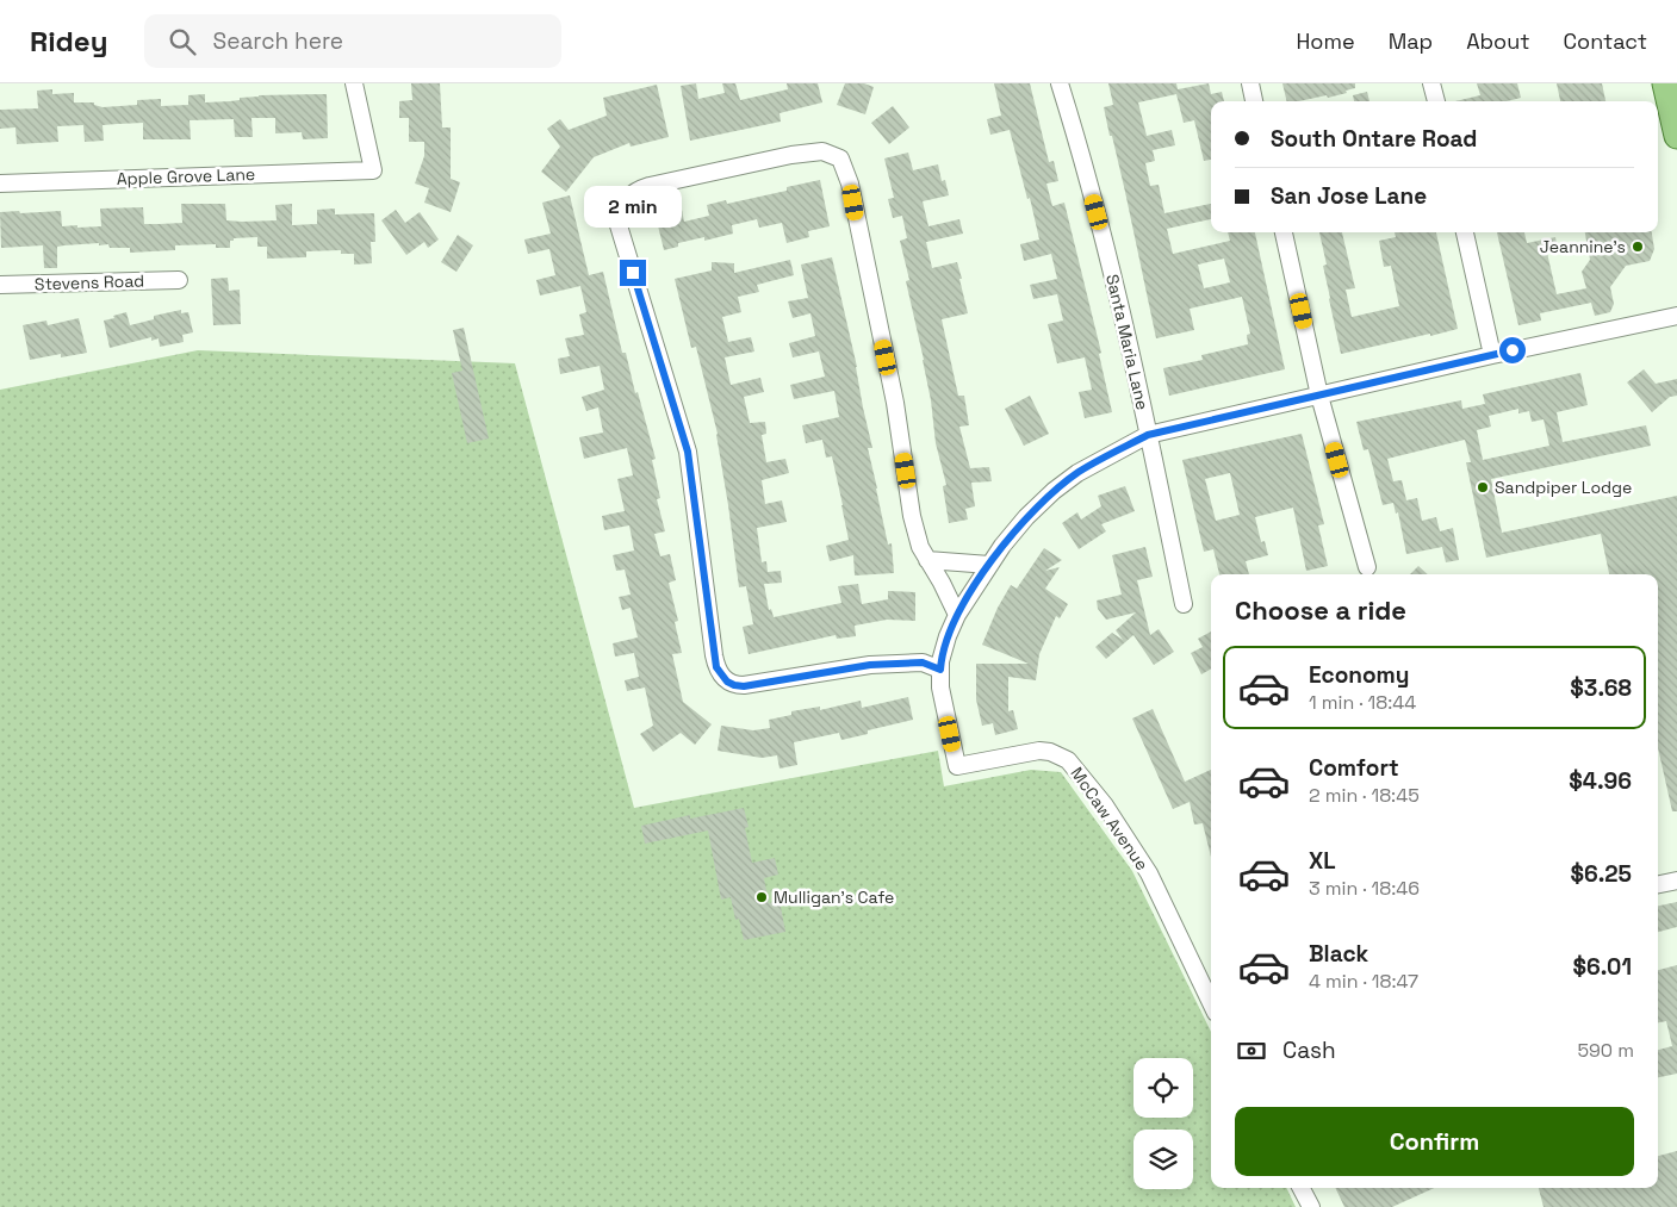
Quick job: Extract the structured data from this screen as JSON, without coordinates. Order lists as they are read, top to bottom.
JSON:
{
  "streets": {
    "street": [
      "Apple Grove Lane",
      "Stevens Road",
      "Santa Maria Lane",
      "McCaw Avenue"
    ]
  },
  "places": ["Jeannine's", "Sandpiper Lodge", "Mulligan's Cafe"],
  "page": {
    "header": "Ridey",
    "search": "Search here",
    "nav": [
      "Home",
      "Map",
      "About",
      "Contact"
    ],
    "banner": ["South Ontare Road", "San Jose Lane"],
    "bubble": "2 min",
    "heading": "Choose a ride",
    "list": [
      {
        "name": "Economy",
        "note": "1 min · 18:44",
        "value": "$3.68"
      },
      {
        "name": "Comfort",
        "note": "2 min · 18:45",
        "value": "$4.96"
      },
      {
        "name": "XL",
        "note": "3 min · 18:46",
        "value": "$6.25"
      },
      {
        "name": "Black",
        "note": "4 min · 18:47",
        "value": "$6.01"
      }
    ],
    "pay": ["Cash", "590 m"],
    "buttons": "Confirm"
  }
}
